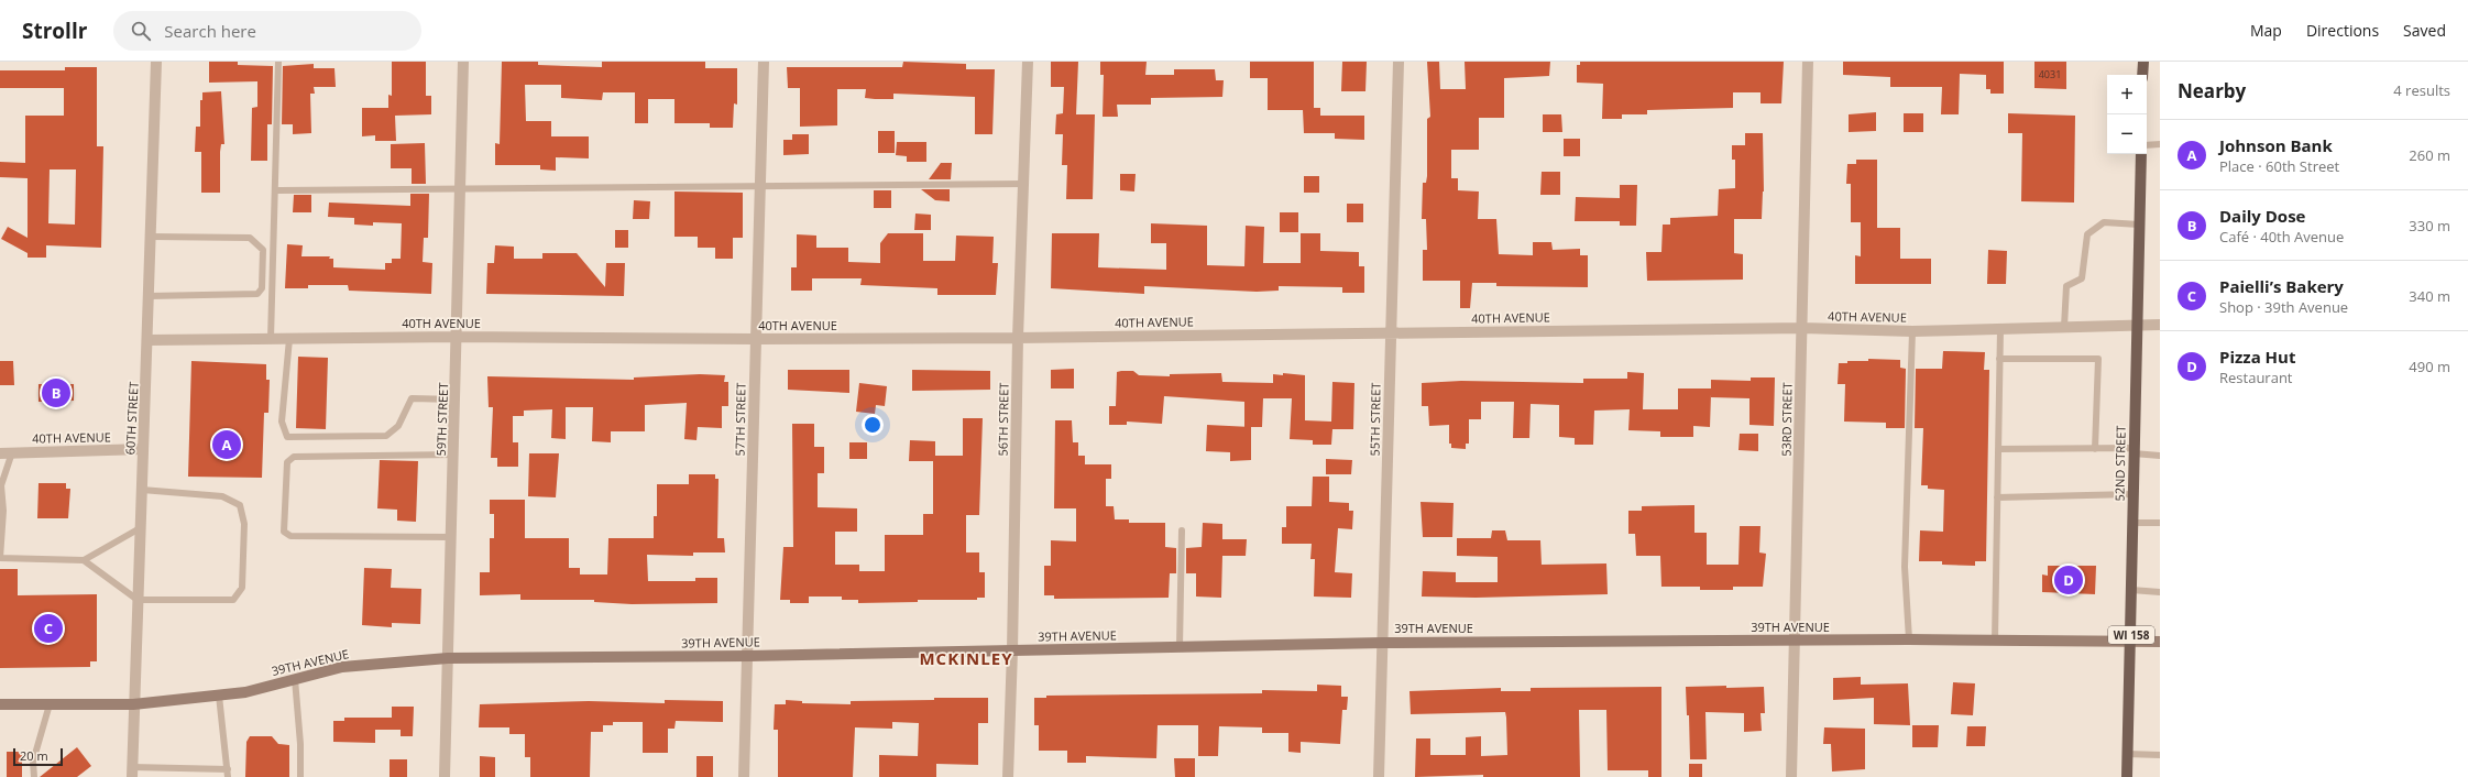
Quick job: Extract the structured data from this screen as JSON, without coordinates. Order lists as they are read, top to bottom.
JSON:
{
  "streets": {
    "main road": ["52ND STREET", "39TH AVENUE", "WI 158"],
    "street": [
      "40TH AVENUE",
      "60TH STREET",
      "59TH STREET",
      "57TH STREET",
      "56TH STREET",
      "55TH STREET",
      "53RD STREET"
    ]
  },
  "crossings": [
    ["40TH AVENUE", "60TH STREET"],
    ["40TH AVENUE", "59TH STREET"],
    ["40TH AVENUE", "57TH STREET"],
    ["40TH AVENUE", "56TH STREET"],
    ["40TH AVENUE", "55TH STREET"],
    ["40TH AVENUE", "53RD STREET"],
    ["40TH AVENUE", "52ND STREET"],
    ["60TH STREET", "39TH AVENUE"],
    ["59TH STREET", "39TH AVENUE"],
    ["57TH STREET", "39TH AVENUE"],
    ["56TH STREET", "39TH AVENUE"],
    ["55TH STREET", "39TH AVENUE"],
    ["53RD STREET", "39TH AVENUE"],
    ["52ND STREET", "39TH AVENUE"]
  ],
  "districts": ["MCKINLEY"],
  "house_numbers": ["4031"],
  "scale_bar": "20 m",
  "page": {
    "header": "Strollr",
    "search": "Search here",
    "nav": ["Map", "Directions", "Saved"],
    "heading": ["Nearby", "4 results"],
    "map_buttons": ["+", "−"],
    "list": [
      {
        "mark": "A",
        "name": "Johnson Bank",
        "note": "Place · 60th Street",
        "value": "260 m"
      },
      {
        "mark": "B",
        "name": "Daily Dose",
        "note": "Café · 40th Avenue",
        "value": "330 m"
      },
      {
        "mark": "C",
        "name": "Paielli’s Bakery",
        "note": "Shop · 39th Avenue",
        "value": "340 m"
      },
      {
        "mark": "D",
        "name": "Pizza Hut",
        "note": "Restaurant",
        "value": "490 m"
      }
    ],
    "pins": [
      "B",
      "A",
      "D",
      "C"
    ],
    "scale": "20 m"
  }
}
